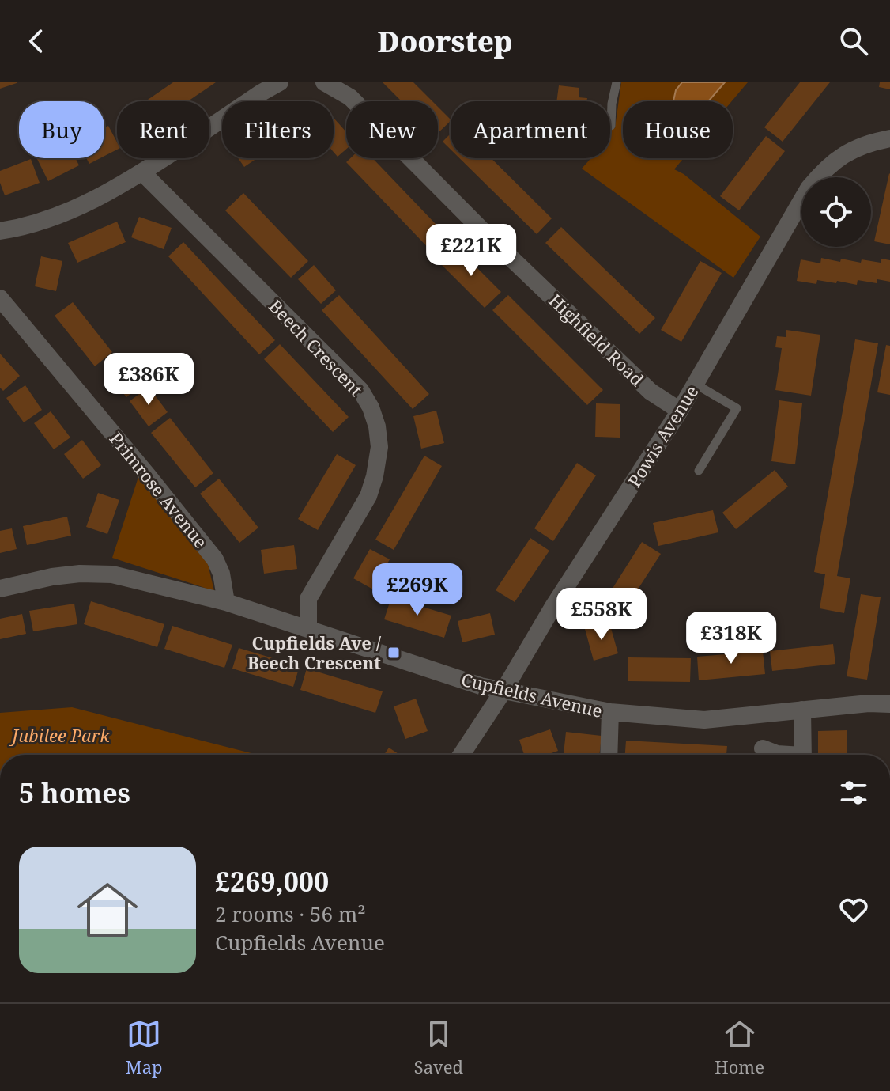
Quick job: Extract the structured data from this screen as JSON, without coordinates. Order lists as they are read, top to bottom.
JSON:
{
  "streets": {
    "street": [
      "Highfield Road",
      "Beech Crescent",
      "Powis Avenue",
      "Primrose Avenue",
      "Cupfields Avenue"
    ]
  },
  "crossings": [
    ["Highfield Road", "Powis Avenue"],
    ["Beech Crescent", "Cupfields Avenue"],
    ["Powis Avenue", "Cupfields Avenue"],
    ["Primrose Avenue", "Cupfields Avenue"]
  ],
  "parks": ["Jubilee Park"],
  "places": {
    "transit": ["Cupfields Ave / Beech Crescent"]
  },
  "page": {
    "header": "Doorstep",
    "chip": [
      "Buy",
      "Rent",
      "Filters",
      "New",
      "Apartment",
      "House"
    ],
    "price": [
      "£221K",
      "£386K",
      "£269K",
      "£558K",
      "£318K"
    ],
    "heading": "5 homes",
    "list": [
      {
        "name": "£269,000",
        "note": "2 rooms · 56 m² · Cupfields Avenue"
      }
    ],
    "tabs": ["Map", "Saved", "Home"]
  }
}
